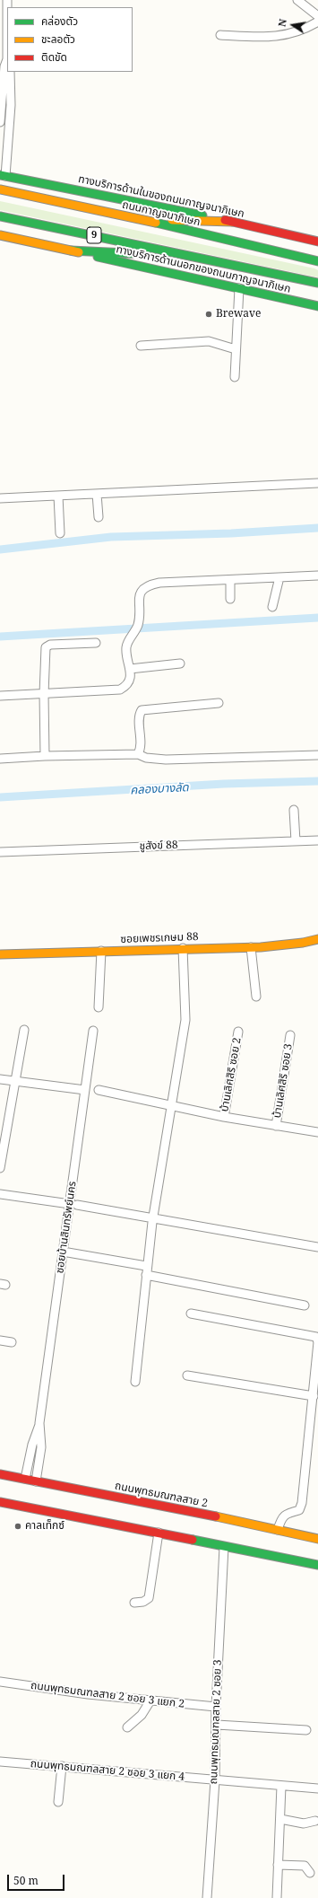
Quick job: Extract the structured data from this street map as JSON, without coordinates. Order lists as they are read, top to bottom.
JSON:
{
  "streets": {
    "main road": [
      "ทางบริการด้านในของถนนกาญจนาภิเษก",
      "ถนนกาญจนาภิเษก",
      "9",
      "ทางบริการด้านนอกของถนนกาญจนาภิเษก",
      "ซอยเพชรเกษม 88",
      "ถนนพุทธมณฑลสาย 2"
    ],
    "street": [
      "ชูสังข์ 88",
      "บ้านเลิศสิริ ซอย 2",
      "บ้านเลิศสิริ ซอย 3",
      "ซอยบ้านสินทรัพย์นคร",
      "ถนนพุทธมณฑลสาย 2 ซอย 3 แยก 2",
      "ถนนพุทธมณฑลสาย 2 ซอย 3",
      "ถนนพุทธมณฑลสาย 2 ซอย 3 แยก 4"
    ]
  },
  "crossings": [
    ["ถนนพุทธมณฑลสาย 2 ซอย 3 แยก 2", "ถนนพุทธมณฑลสาย 2 ซอย 3"],
    ["ถนนพุทธมณฑลสาย 2 ซอย 3", "ถนนพุทธมณฑลสาย 2 ซอย 3 แยก 4"]
  ],
  "water": ["คลองบางลัด"],
  "places": ["Brewave", "คาลเท็กซ์"],
  "legend": ["คล่องตัว", "ชะลอตัว", "ติดขัด"],
  "scale_bar": "50 m",
  "north": "left"
}
